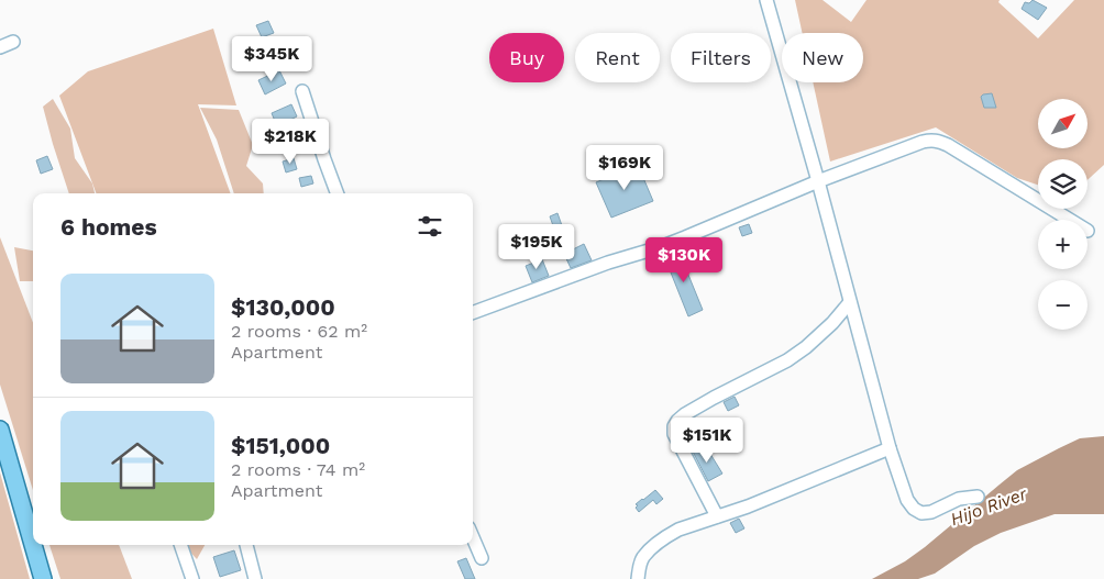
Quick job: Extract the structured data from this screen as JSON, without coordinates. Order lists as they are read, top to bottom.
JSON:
{
  "water": ["Hijo River"],
  "north": "top right",
  "page": {
    "chip": [
      "Buy",
      "Rent",
      "Filters",
      "New"
    ],
    "price": [
      "$345K",
      "$218K",
      "$169K",
      "$195K",
      "$130K",
      "$151K"
    ],
    "map_buttons": ["+", "−"],
    "heading": "6 homes",
    "list": [
      {
        "name": "$130,000",
        "note": "2 rooms · 62 m² · Apartment"
      },
      {
        "name": "$151,000",
        "note": "2 rooms · 74 m² · Apartment"
      }
    ]
  }
}
